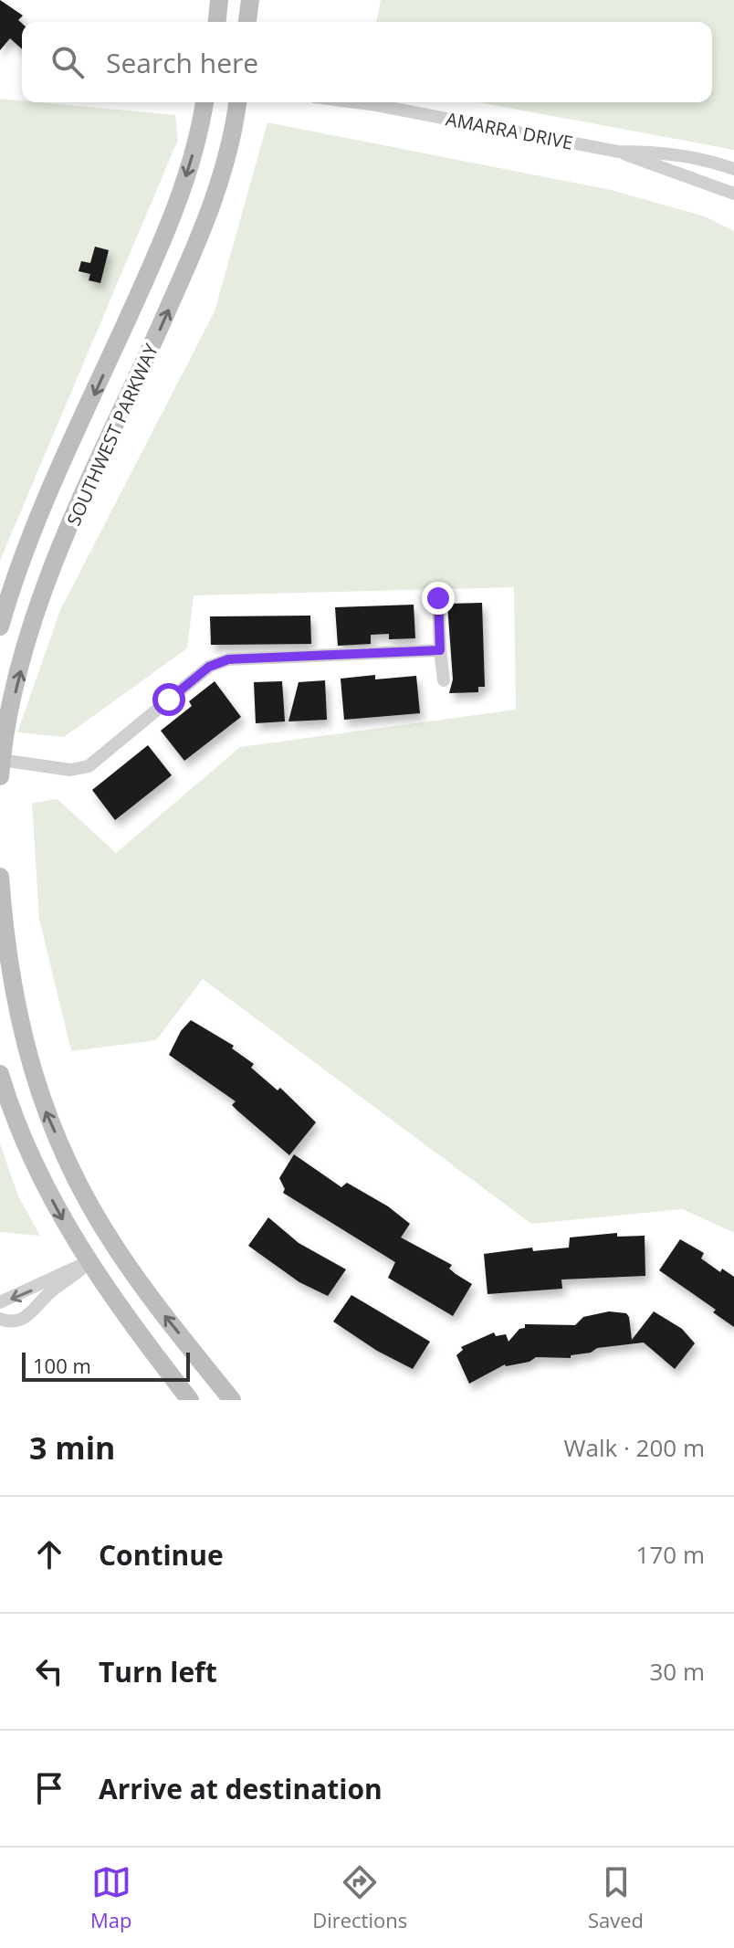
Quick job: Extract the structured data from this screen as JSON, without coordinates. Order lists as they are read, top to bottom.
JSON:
{
  "streets": {
    "main road": ["SOUTHWEST PARKWAY"],
    "street": ["AMARRA DRIVE"]
  },
  "scale_bar": "100 m",
  "page": {
    "search": "Search here",
    "scale": "100 m",
    "heading": ["3 min", "Walk · 200 m"],
    "list": [
      ["Continue", "170 m"],
      ["Turn left", "30 m"],
      "Arrive at destination"
    ],
    "nav": ["Map", "Directions", "Saved"]
  }
}
